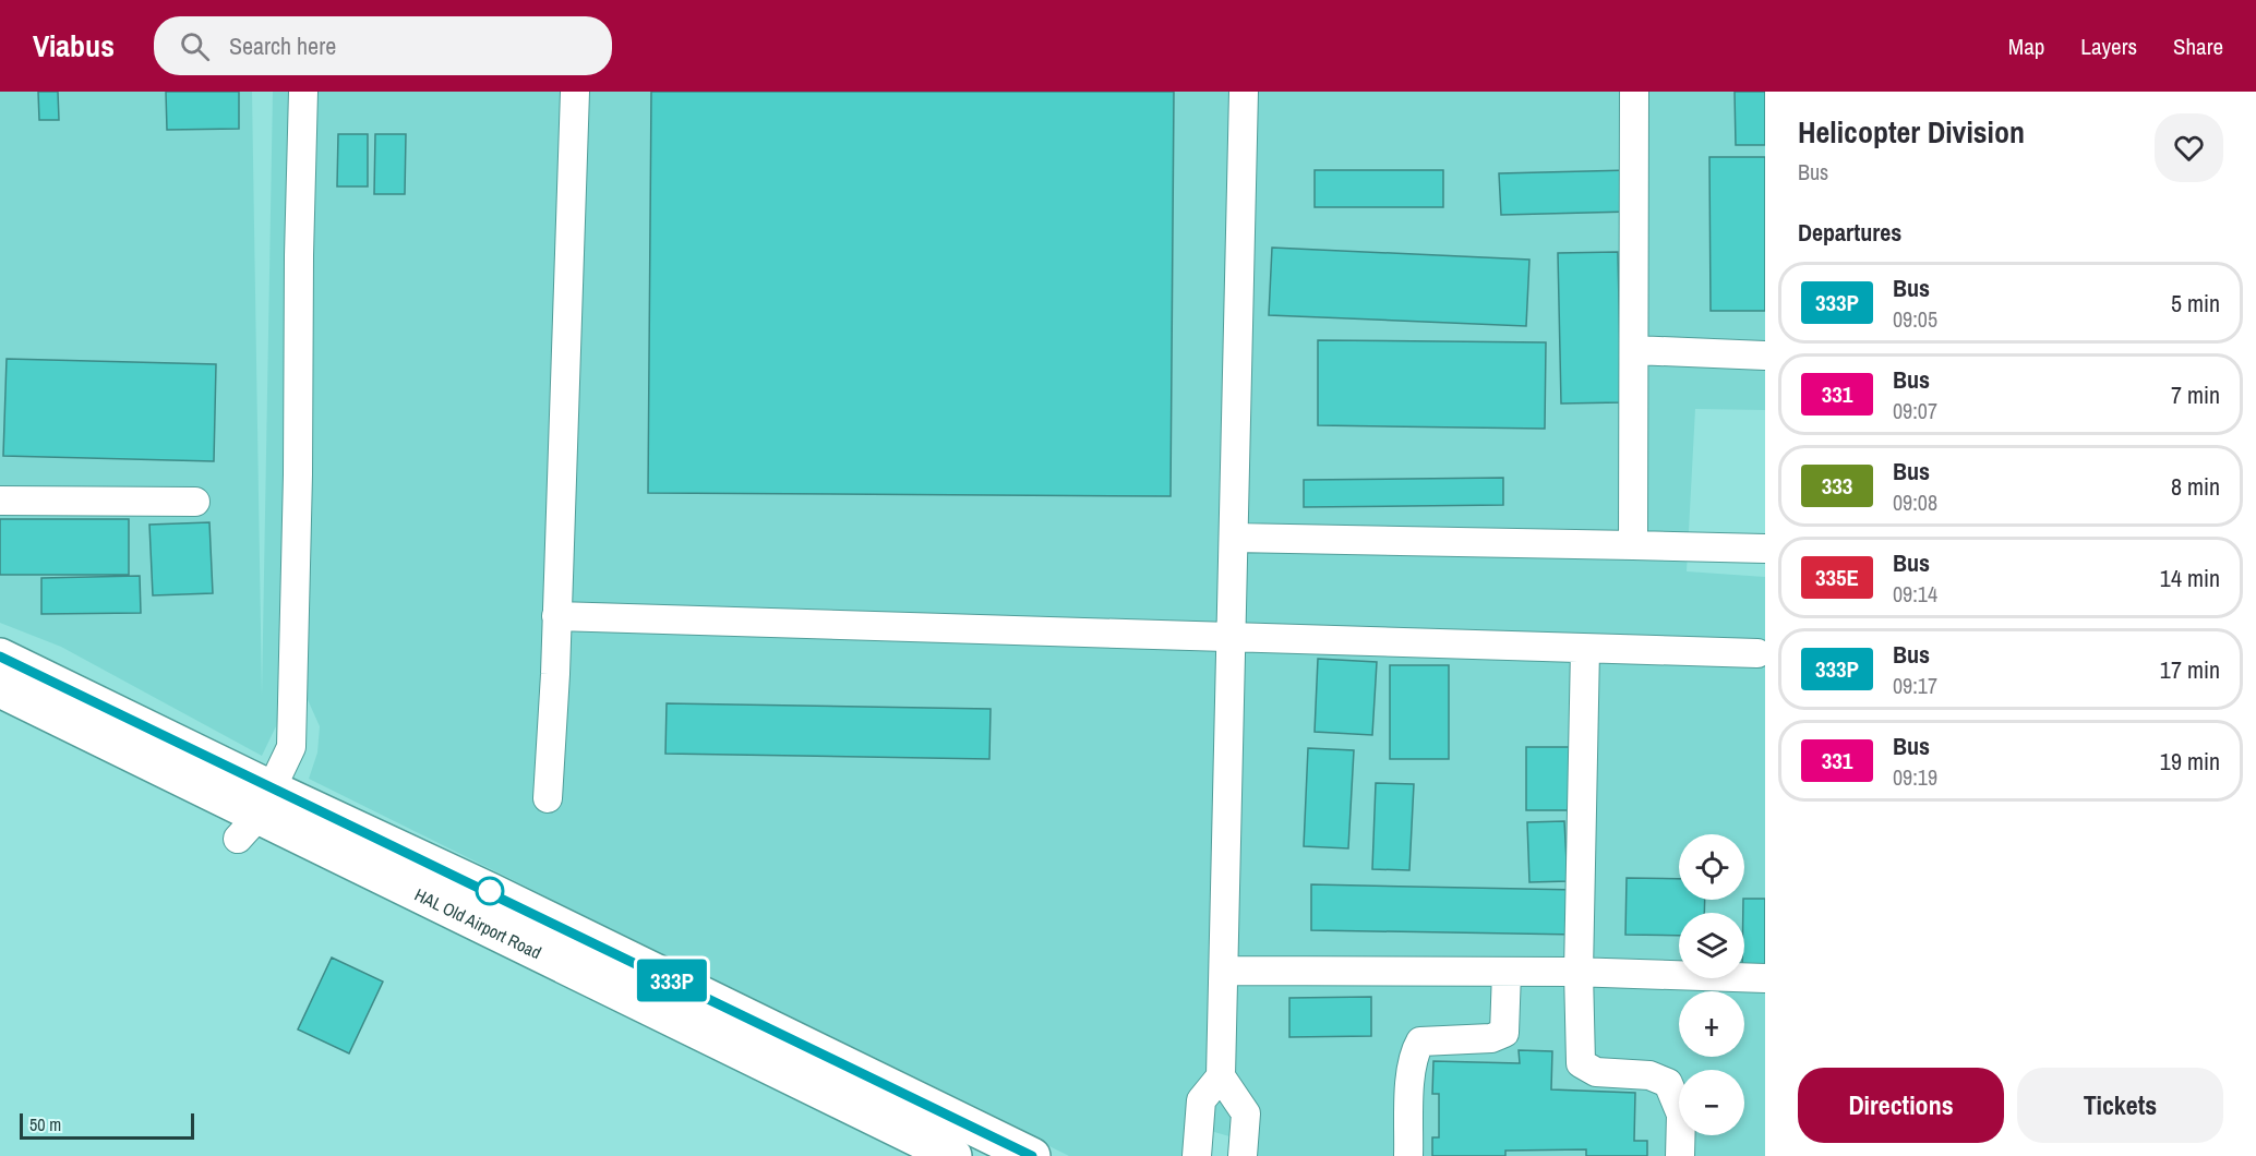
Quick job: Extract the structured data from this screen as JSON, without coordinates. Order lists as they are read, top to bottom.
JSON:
{
  "streets": {
    "main road": ["HAL Old Airport Road"]
  },
  "lines": ["bus line 333P"],
  "scale_bar": "50 m",
  "page": {
    "header": "Viabus",
    "search": "Search here",
    "nav": ["Map", "Layers", "Share"],
    "on_map": "333P",
    "heading": [
      ["Helicopter Division", "Bus"],
      "Departures"
    ],
    "list": [
      {
        "mark": "333P",
        "name": "Bus",
        "note": "09:05",
        "value": "5 min"
      },
      {
        "mark": "331",
        "name": "Bus",
        "note": "09:07",
        "value": "7 min"
      },
      {
        "mark": "333",
        "name": "Bus",
        "note": "09:08",
        "value": "8 min"
      },
      {
        "mark": "335E",
        "name": "Bus",
        "note": "09:14",
        "value": "14 min"
      },
      {
        "mark": "333P",
        "name": "Bus",
        "note": "09:17",
        "value": "17 min"
      },
      {
        "mark": "331",
        "name": "Bus",
        "note": "09:19",
        "value": "19 min"
      }
    ],
    "map_buttons": ["+", "−"],
    "buttons": ["Directions", "Tickets"],
    "scale": "50 m"
  }
}
